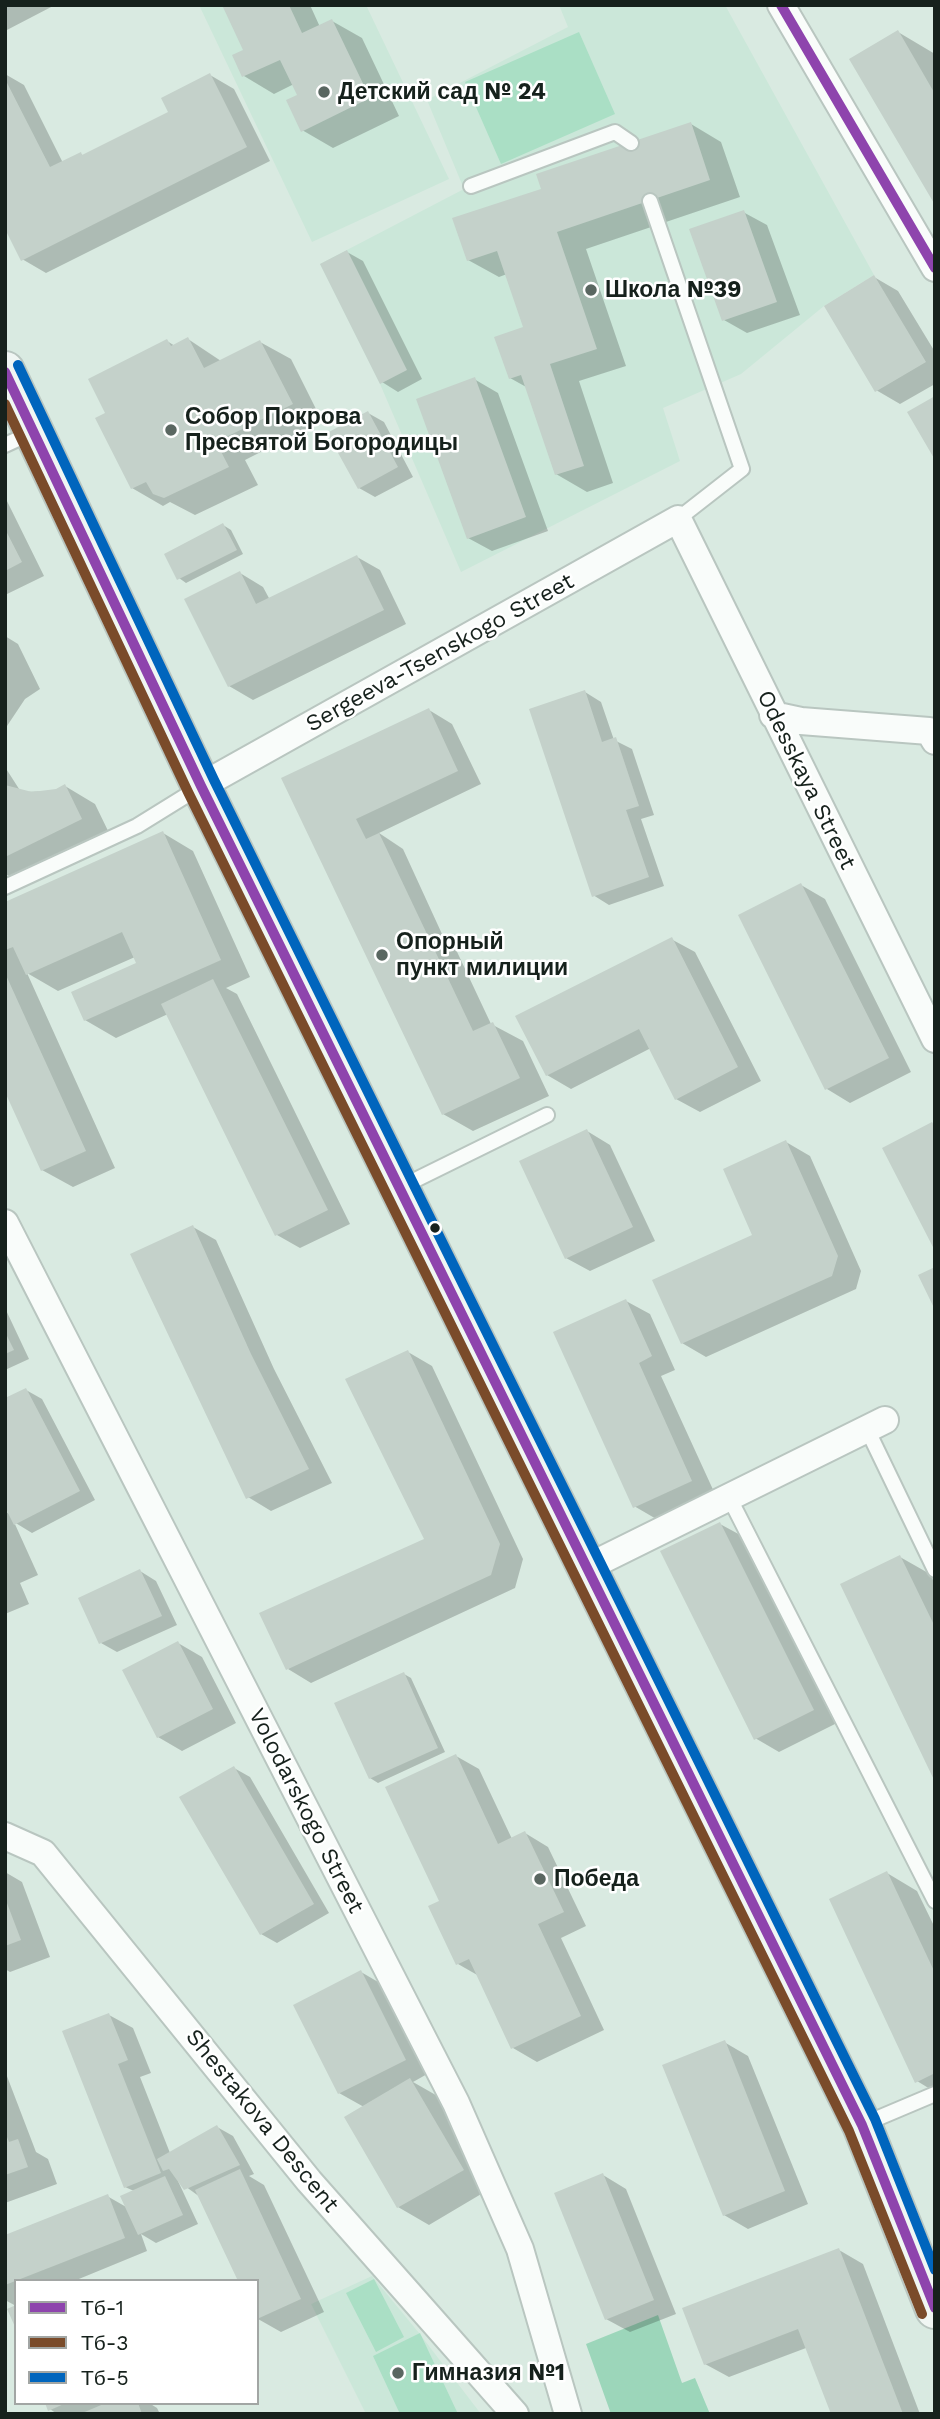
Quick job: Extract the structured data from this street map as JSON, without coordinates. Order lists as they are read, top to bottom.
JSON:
{
  "streets": {
    "street": [
      "Sergeeva-Tsenskogo Street",
      "Odesskaya Street",
      "Volodarskogo Street",
      "Shestakova Descent"
    ]
  },
  "crossings": [
    ["Sergeeva-Tsenskogo Street", "Odesskaya Street"]
  ],
  "places": [
    "Детский сад № 24",
    "Школа №39",
    "Собор Покрова Пресвятой Богородицы",
    "Опорный пункт милиции",
    "Победа",
    "Гимназия №1"
  ],
  "lines": ["transit line Тб-1", "transit line Тб-5", "transit line Тб-3"],
  "legend": ["Тб-1", "Тб-3", "Тб-5"]
}
